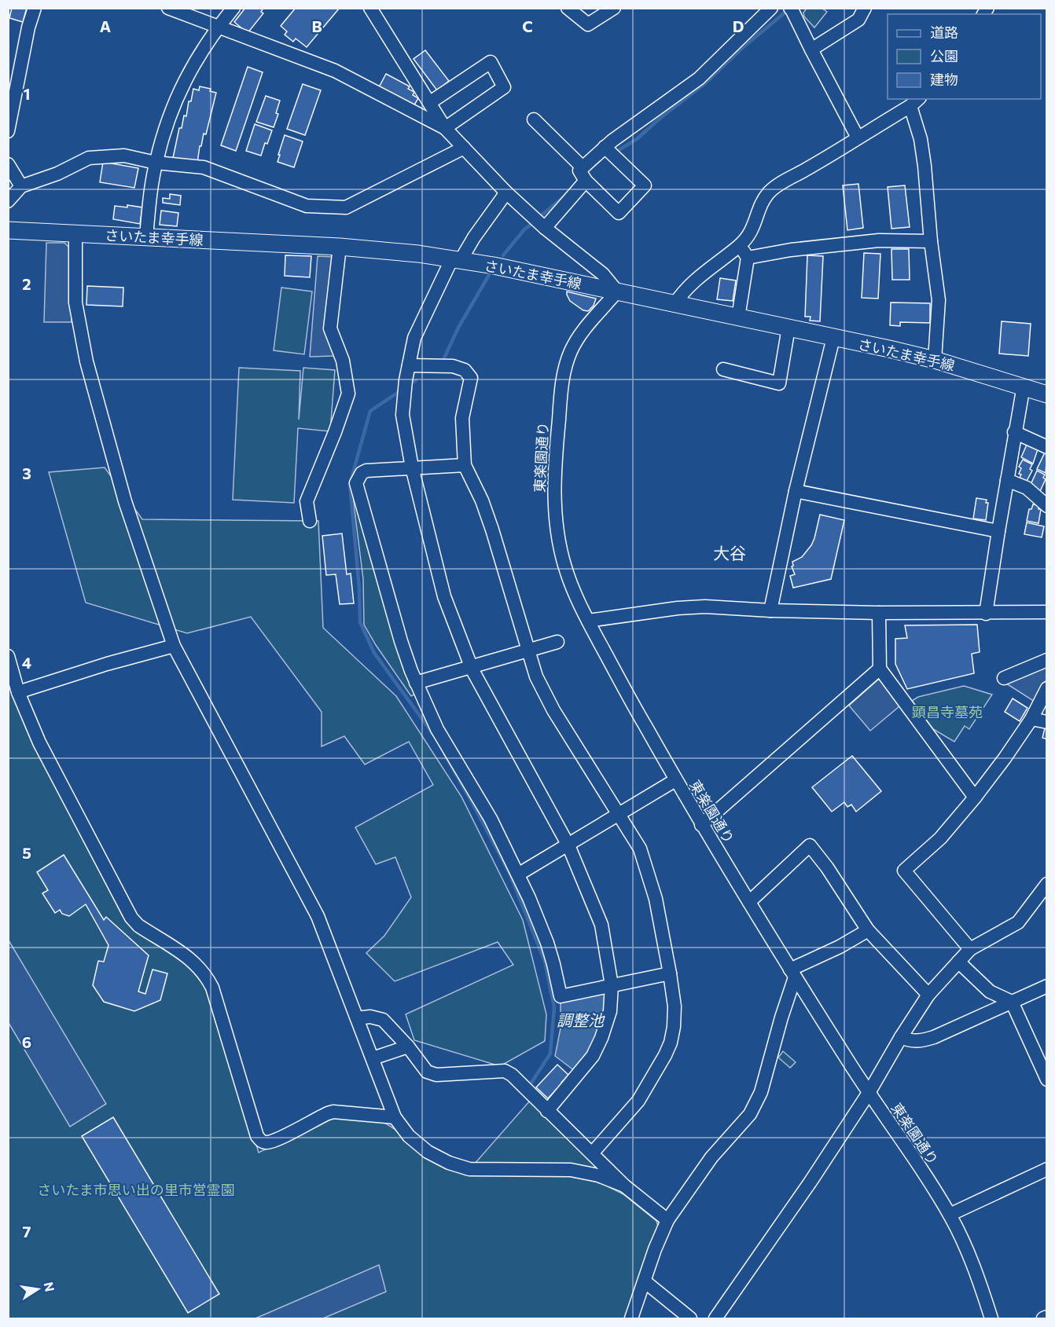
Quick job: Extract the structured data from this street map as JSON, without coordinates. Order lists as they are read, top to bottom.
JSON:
{
  "streets": {
    "main road": ["さいたま幸手線"],
    "street": ["東楽園通り"]
  },
  "crossings": [
    ["さいたま幸手線", "東楽園通り"]
  ],
  "districts": ["大谷"],
  "water": ["調整池"],
  "parks": ["顕昌寺墓苑", "さいたま市思い出の里市営霊園"],
  "legend": ["道路", "公園", "建物"],
  "north": "right",
  "grid": {
    "columns": [
      "A",
      "B",
      "C",
      "D"
    ],
    "rows": [
      "1",
      "2",
      "3",
      "4",
      "5",
      "6",
      "7"
    ]
  }
}
